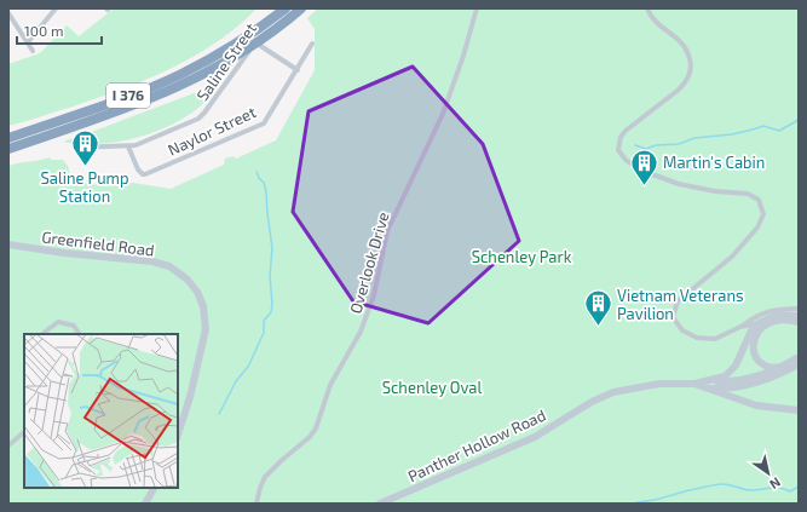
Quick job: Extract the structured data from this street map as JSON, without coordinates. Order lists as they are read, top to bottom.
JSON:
{
  "streets": {
    "highway": ["I 376"],
    "main road": ["Greenfield Road", "Panther Hollow Road"],
    "street": ["Saline Street", "Naylor Street", "Overlook Drive"]
  },
  "crossings": [
    ["Saline Street", "Naylor Street"]
  ],
  "parks": ["Schenley Park", "Schenley Oval"],
  "places": {
    "building": ["Saline Pump Station", "Martin's Cabin", "Vietnam Veterans Pavilion"]
  },
  "scale_bar": "100 m",
  "north": "bottom right"
}
